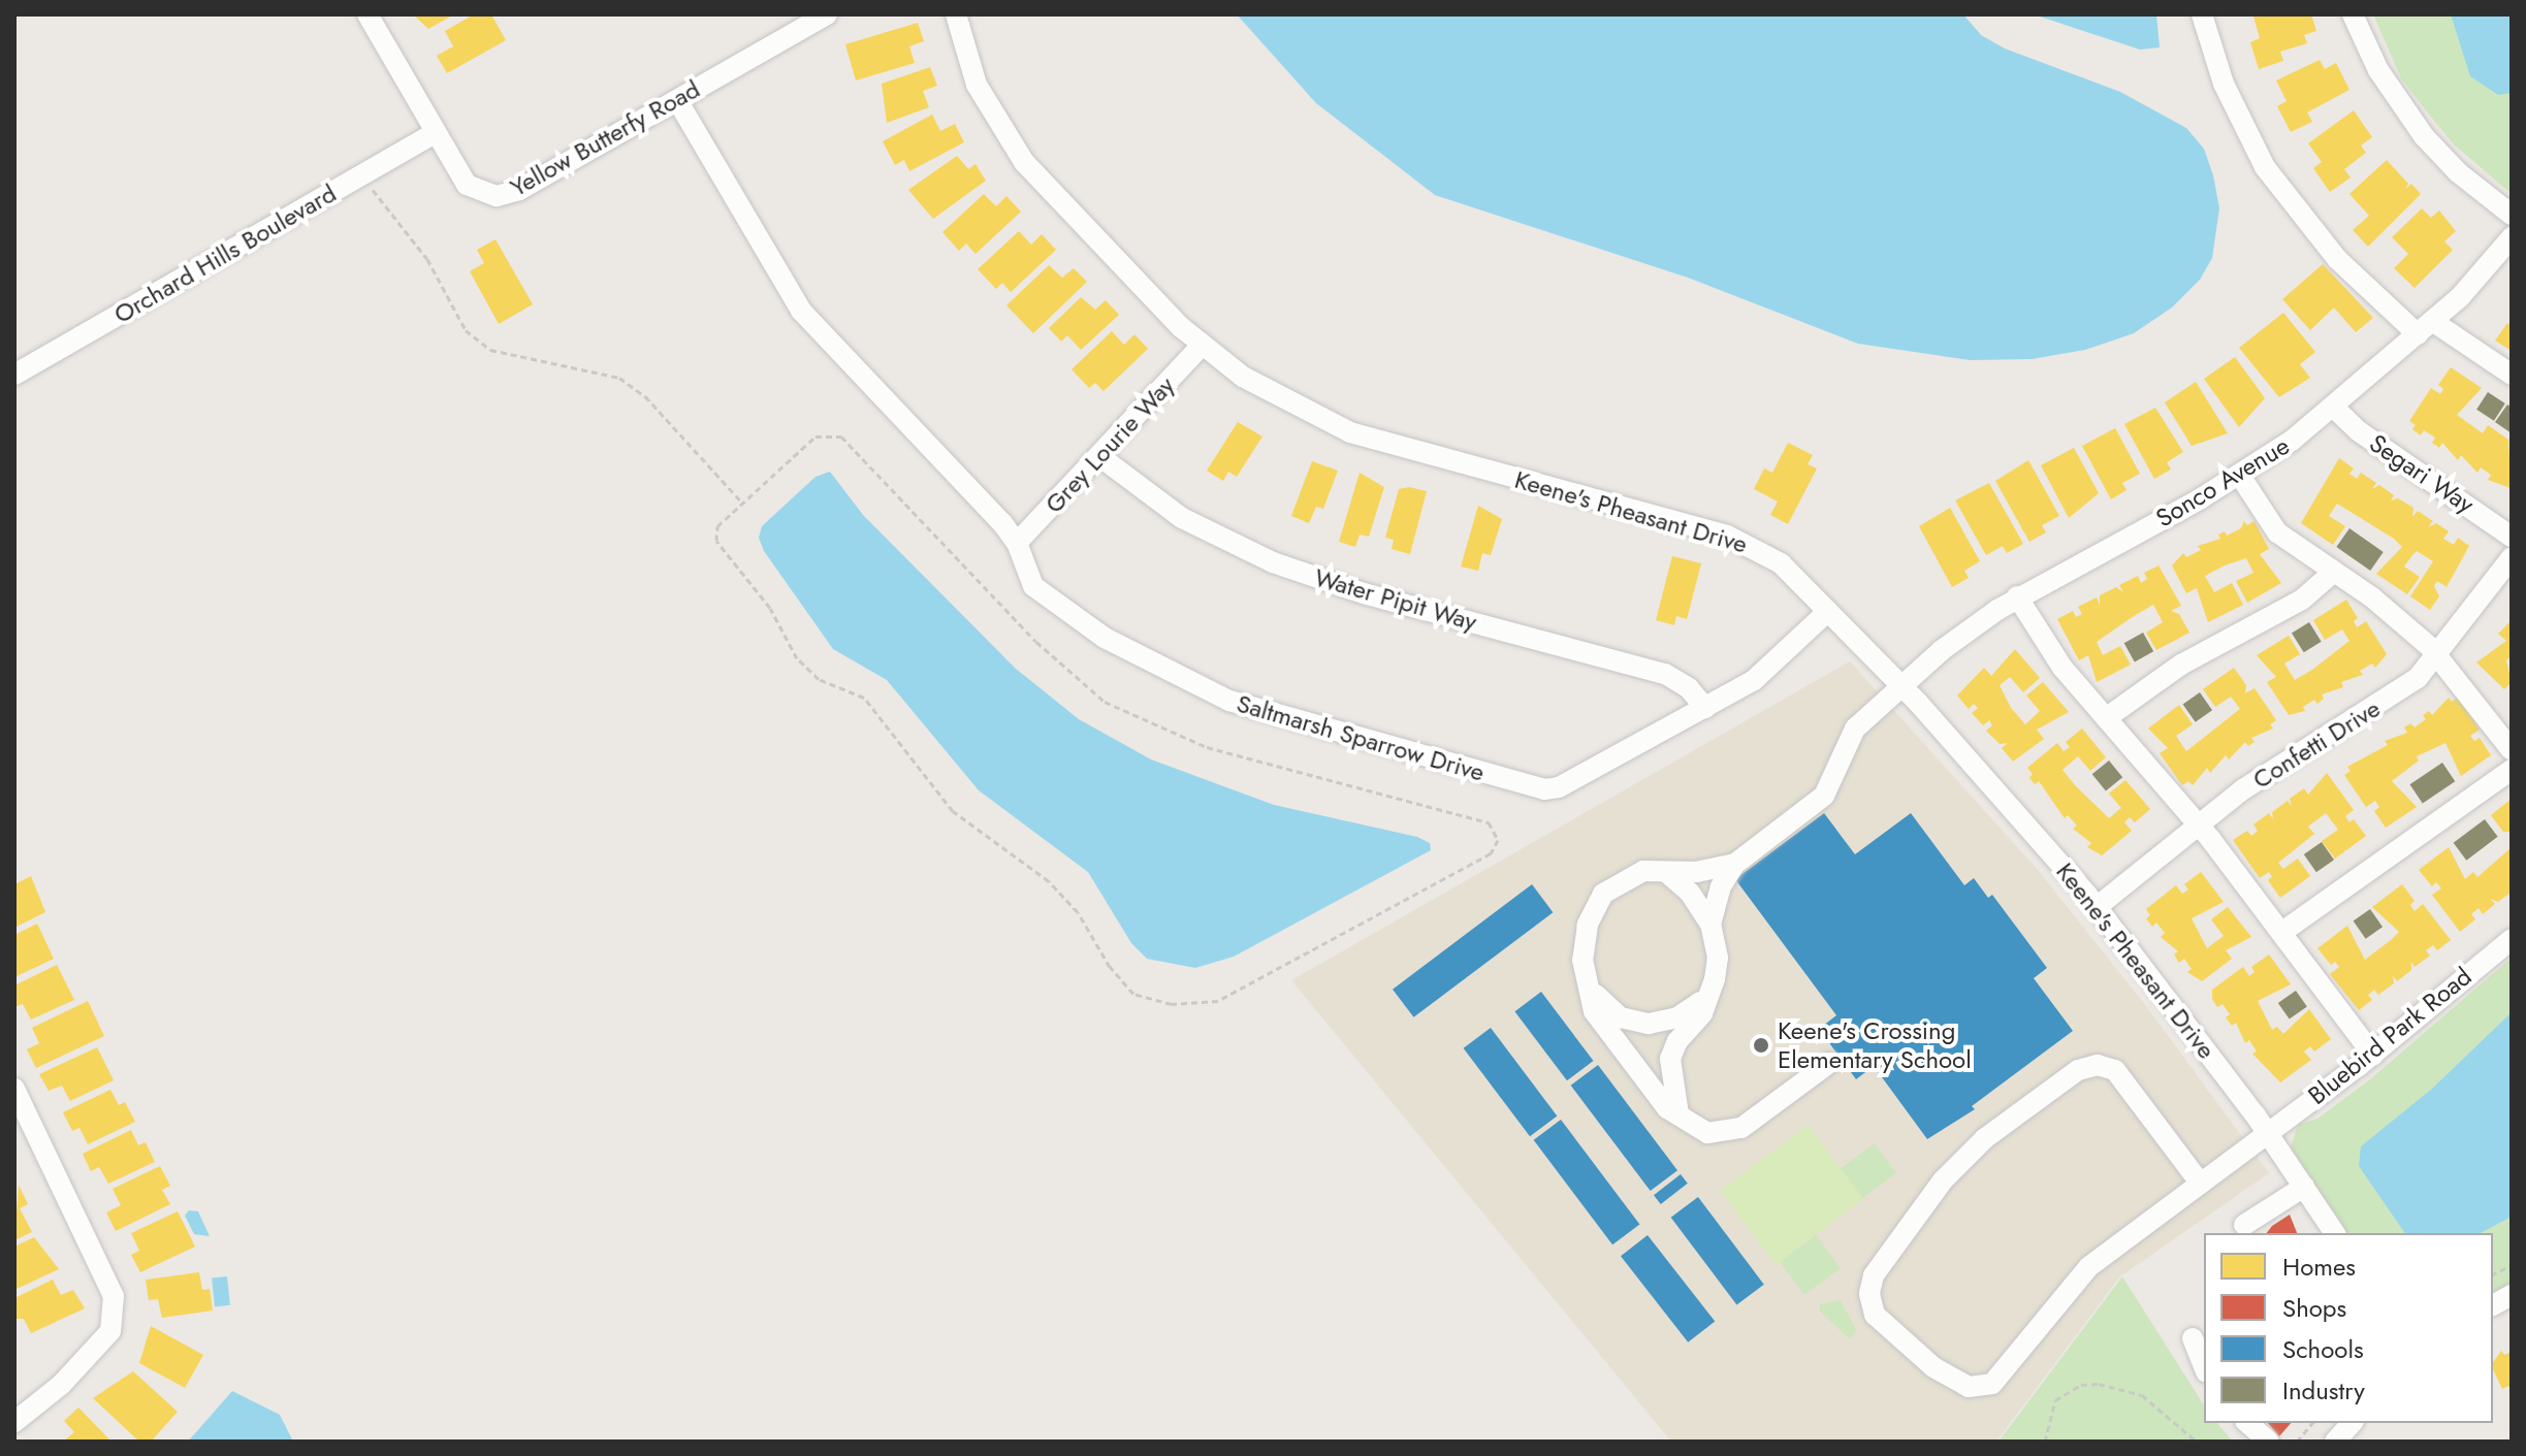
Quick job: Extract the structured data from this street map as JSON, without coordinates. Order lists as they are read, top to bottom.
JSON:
{
  "streets": {
    "street": [
      "Yellow Butterfy Road",
      "Orchard Hills Boulevard",
      "Grey Lourie Way",
      "Segari Way",
      "Sonco Avenue",
      "Keene's Pheasant Drive",
      "Water Pipit Way",
      "Saltmarsh Sparrow Drive",
      "Confetti Drive",
      "Bluebird Park Road"
    ]
  },
  "crossings": [
    ["Yellow Butterfy Road", "Orchard Hills Boulevard"],
    ["Yellow Butterfy Road", "Saltmarsh Sparrow Drive"],
    ["Grey Lourie Way", "Keene's Pheasant Drive"],
    ["Grey Lourie Way", "Water Pipit Way"],
    ["Grey Lourie Way", "Saltmarsh Sparrow Drive"],
    ["Segari Way", "Sonco Avenue"],
    ["Sonco Avenue", "Keene's Pheasant Drive"],
    ["Keene's Pheasant Drive", "Saltmarsh Sparrow Drive"],
    ["Keene's Pheasant Drive", "Confetti Drive"],
    ["Keene's Pheasant Drive", "Bluebird Park Road"],
    ["Water Pipit Way", "Saltmarsh Sparrow Drive"]
  ],
  "places": ["Keene's Crossing Elementary School"],
  "legend": [
    "Homes",
    "Shops",
    "Schools",
    "Industry"
  ]
}
